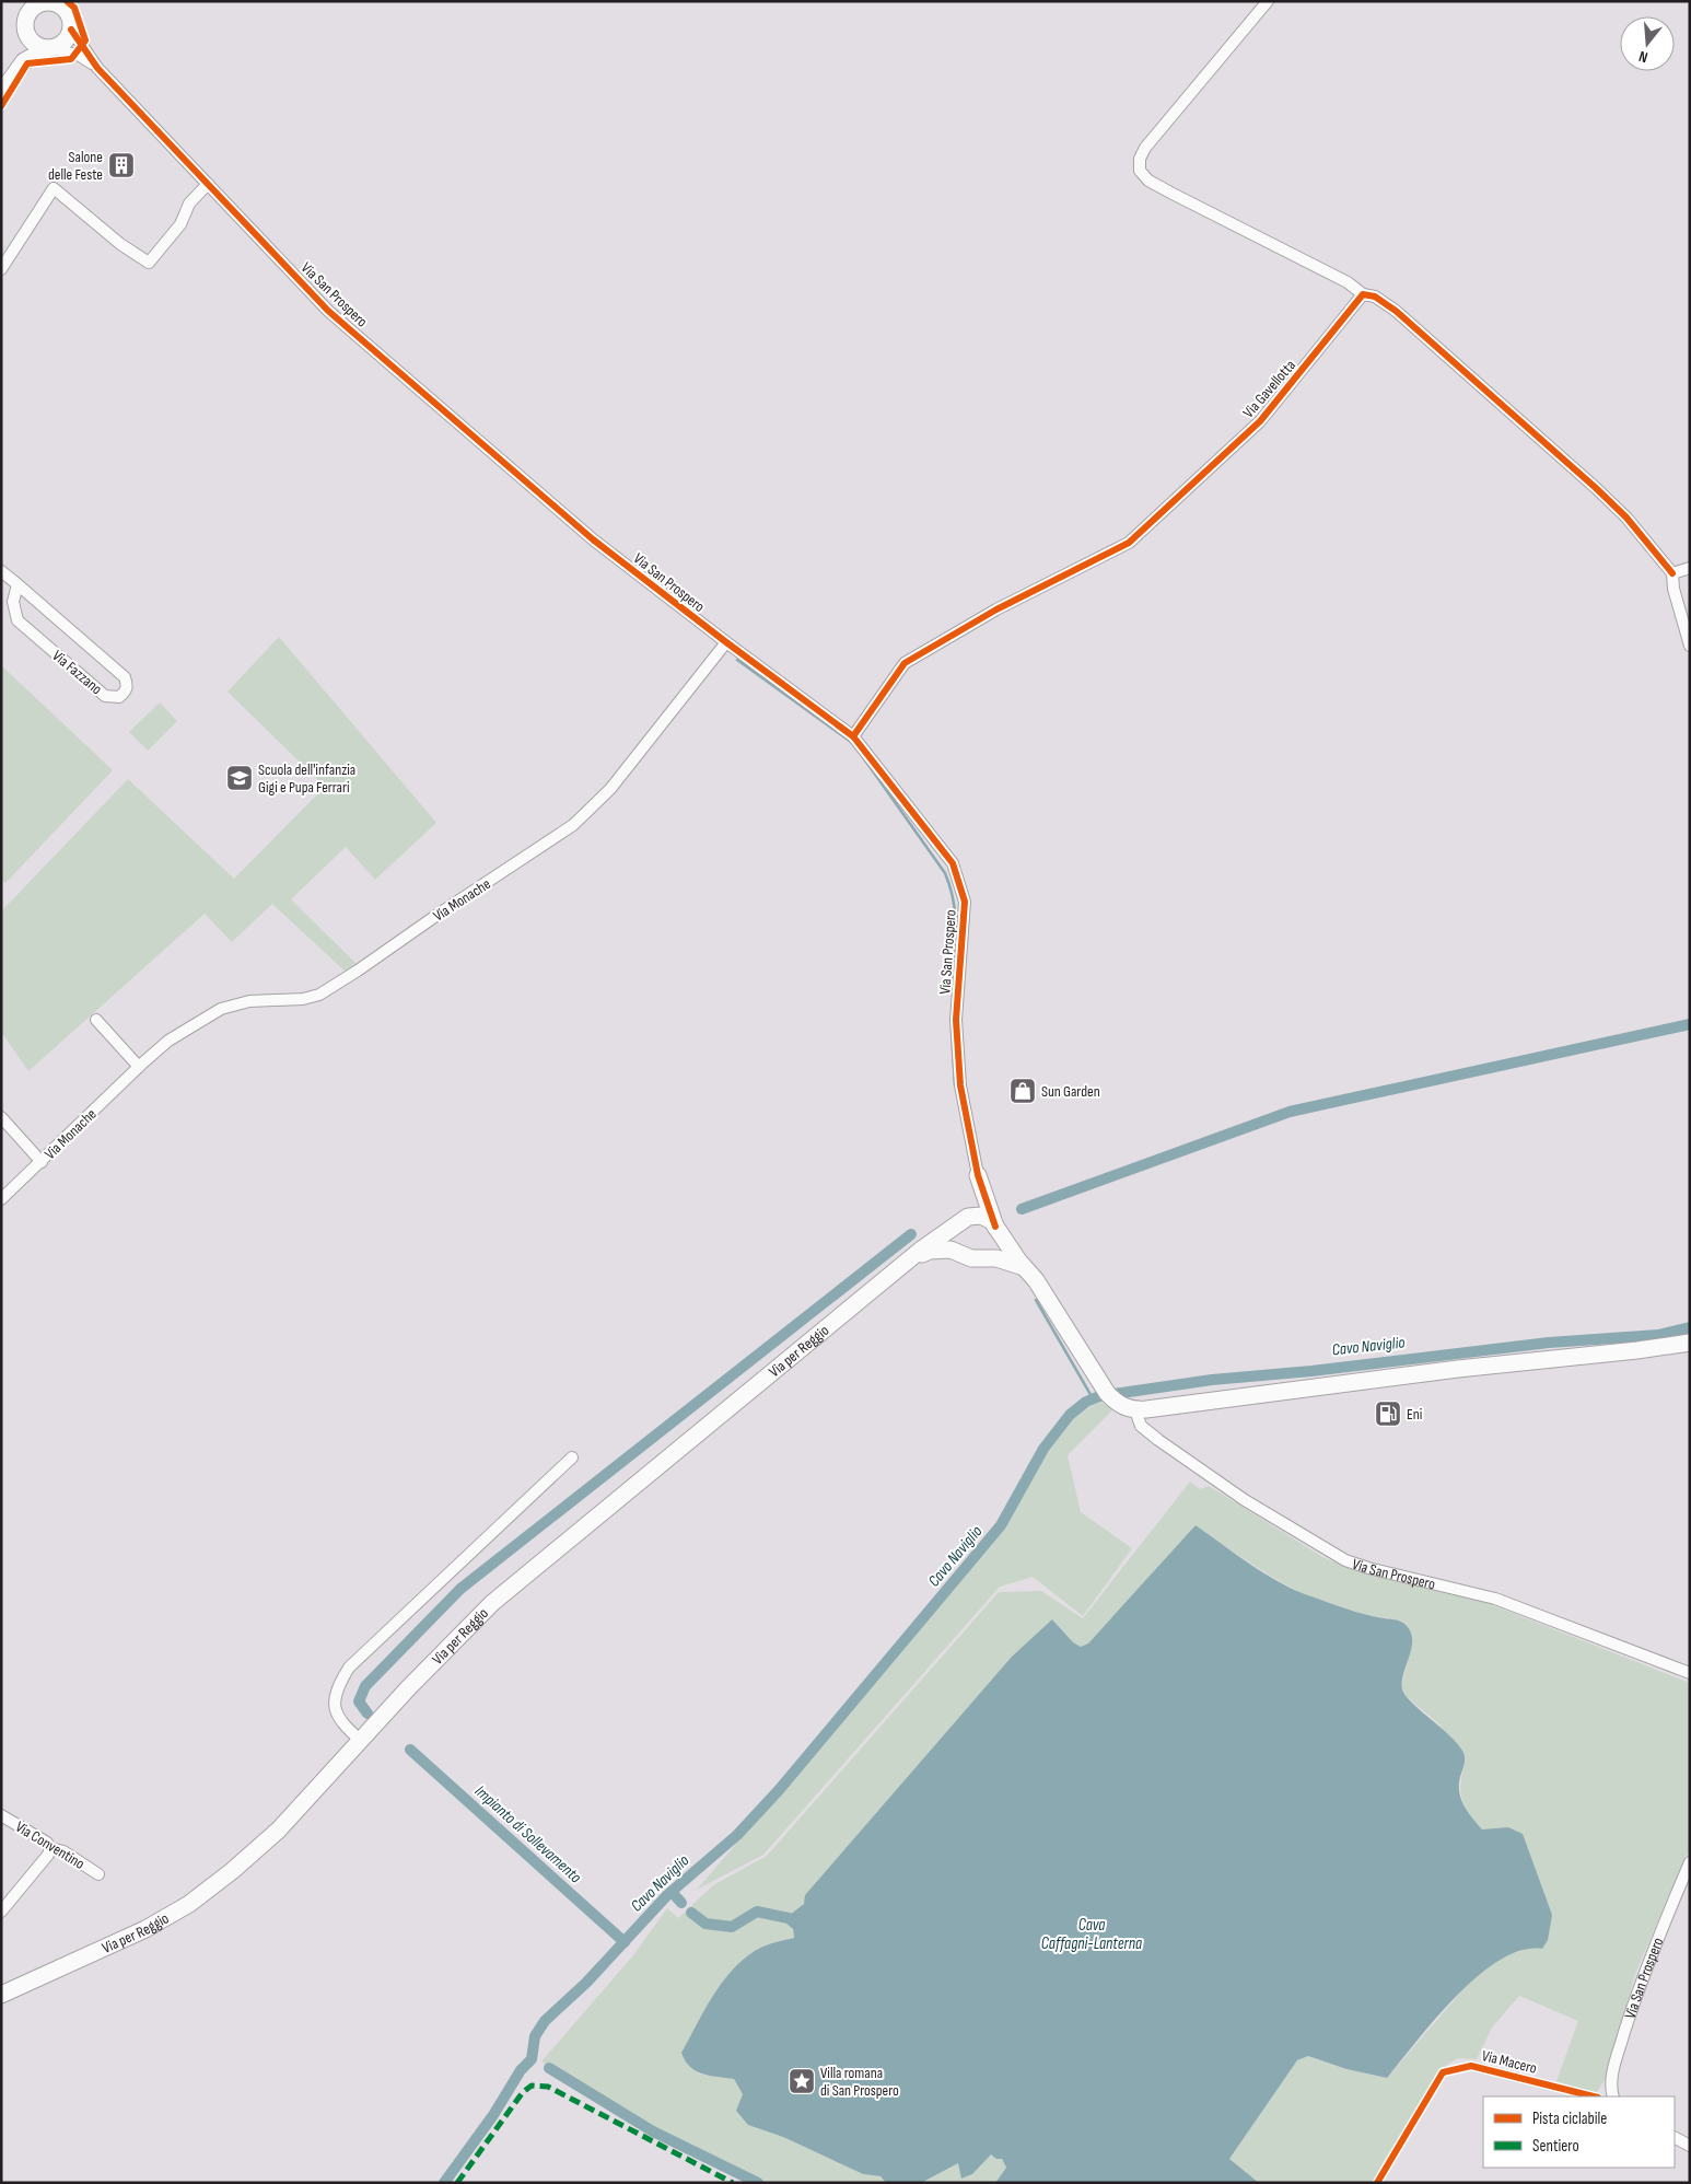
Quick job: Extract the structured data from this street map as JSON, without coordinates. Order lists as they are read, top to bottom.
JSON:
{
  "streets": {
    "main road": ["Via San Prospero", "Via per Reggio"],
    "street": [
      "Via Gavellotta",
      "Via Fazzano",
      "Via Monache",
      "Via Conventino"
    ],
    "cycle path": ["Via Macero"]
  },
  "crossings": [
    ["Via San Prospero", "Via Gavellotta"],
    ["Via San Prospero", "Via Monache"],
    ["Via San Prospero", "Via per Reggio"]
  ],
  "water": ["Cavo Naviglio", "Impianto di Sollevamento", "Cava Caffagni-Lanterna"],
  "places": {
    "building": ["Salone delle Feste"],
    "school or university": ["Scuola dell'infanzia Gigi e Pupa Ferrari"],
    "shop": ["Sun Garden"],
    "fuel station": ["Eni"],
    "place": ["Villa romana di San Prospero"]
  },
  "legend": ["Pista ciclabile", "Sentiero"],
  "north": "bottom"
}
